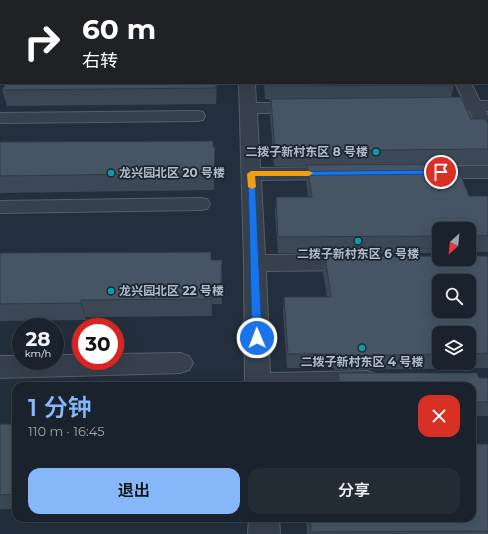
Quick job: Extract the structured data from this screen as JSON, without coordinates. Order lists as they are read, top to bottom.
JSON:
{
  "places": [
    "二拨子新村东区 8 号楼",
    "龙兴园北区 20 号楼",
    "二拨子新村东区 6 号楼",
    "龙兴园北区 22 号楼",
    "二拨子新村东区 4 号楼"
  ],
  "north": "bottom left",
  "page": {
    "turn": ["60 m", "右转"],
    "speed": "28 km/h",
    "limit": "30",
    "heading": ["1 分钟", "110 m · 16:45"],
    "buttons": ["退出", "分享"]
  }
}
